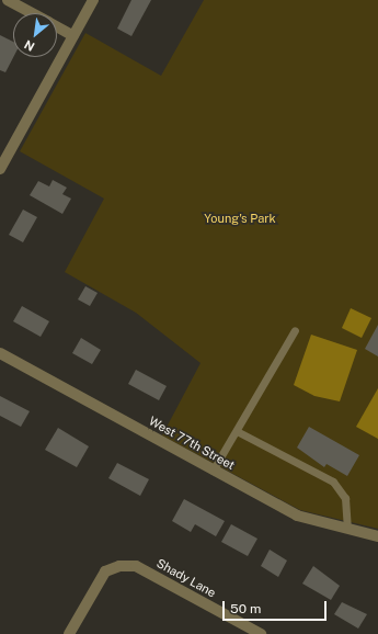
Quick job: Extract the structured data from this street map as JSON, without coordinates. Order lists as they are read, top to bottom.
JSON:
{
  "streets": {
    "street": ["West 77th Street", "Shady Lane"]
  },
  "parks": ["Young's Park"],
  "scale_bar": "50 m",
  "north": "bottom left"
}
